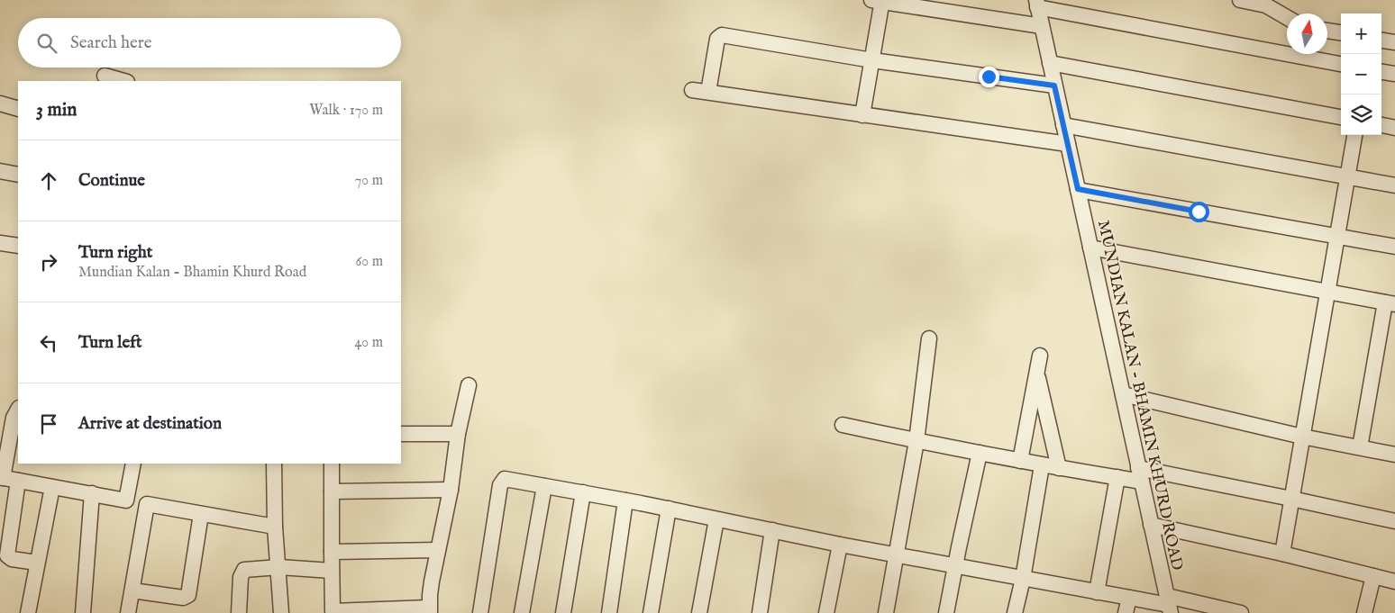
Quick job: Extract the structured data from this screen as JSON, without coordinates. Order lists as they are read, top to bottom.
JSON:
{
  "streets": {
    "street": ["MUNDIAN KALAN - BHAMIN KHURD ROAD"]
  },
  "north": "top",
  "page": {
    "map_buttons": ["+", "−"],
    "search": "Search here",
    "heading": ["3 min", "Walk · 170 m"],
    "list": [
      ["Continue", "70 m"],
      ["Turn right", "Mundian Kalan - Bhamin Khurd Road", "60 m"],
      ["Turn left", "40 m"],
      "Arrive at destination"
    ]
  }
}
